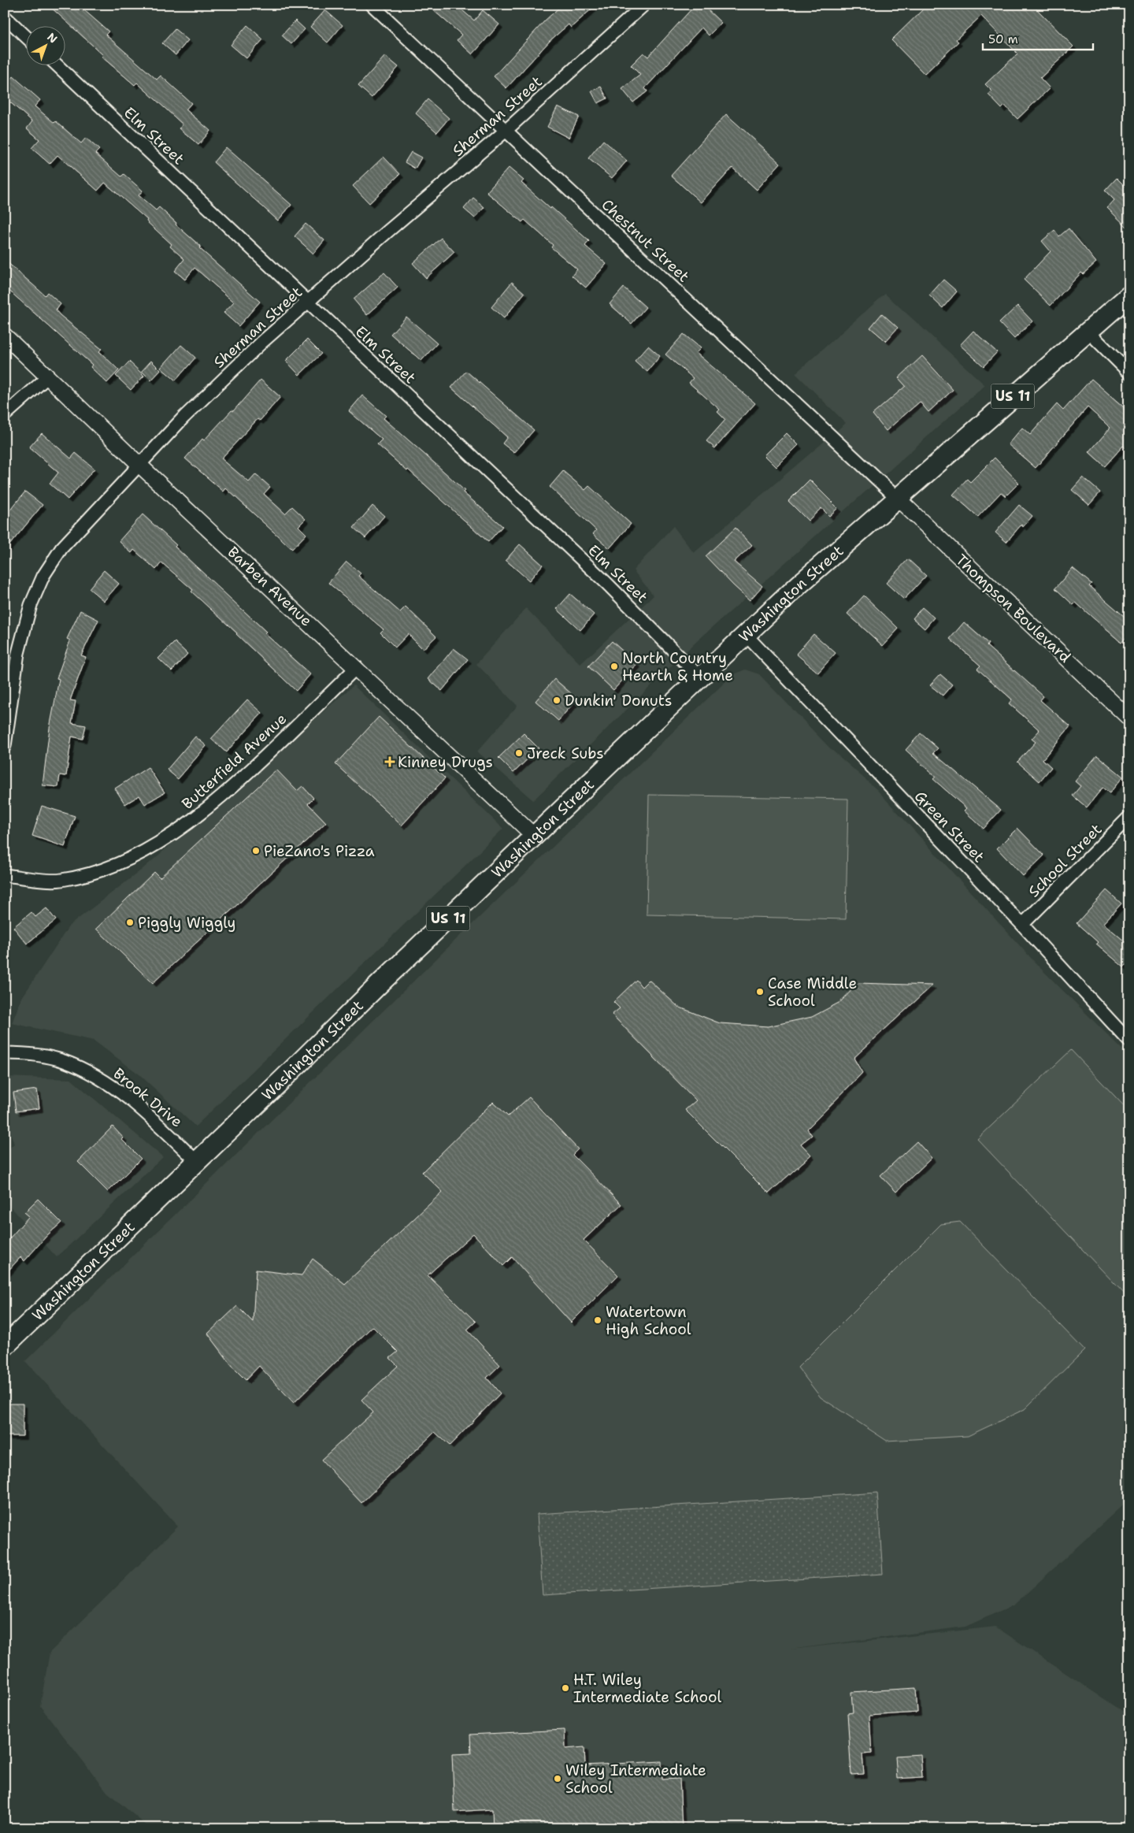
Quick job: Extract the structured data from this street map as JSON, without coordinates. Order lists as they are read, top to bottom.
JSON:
{
  "streets": {
    "main road": ["US 11", "Washington Street"],
    "street": [
      "Sherman Street",
      "Elm Street",
      "Chestnut Street",
      "Barben Avenue",
      "Thompson Boulevard",
      "Butterfield Avenue",
      "Green Street",
      "School Street",
      "Brook Drive"
    ]
  },
  "crossings": [
    ["Sherman Street", "Elm Street"],
    ["Sherman Street", "Chestnut Street"],
    ["Sherman Street", "Barben Avenue"],
    ["Elm Street", "Washington Street"],
    ["Chestnut Street", "Washington Street"],
    ["Chestnut Street", "Thompson Boulevard"],
    ["Barben Avenue", "Washington Street"],
    ["Barben Avenue", "Butterfield Avenue"],
    ["Washington Street", "Thompson Boulevard"],
    ["Washington Street", "Green Street"],
    ["Washington Street", "Brook Drive"],
    ["Green Street", "School Street"]
  ],
  "places": {
    "other": [
      "North Country Hearth & Home",
      "Dunkin' Donuts",
      "Jreck Subs",
      "PieZano's Pizza",
      "Piggly Wiggly",
      "Case Middle School",
      "Watertown High School",
      "H.T. Wiley Intermediate School",
      "Wiley Intermediate School"
    ],
    "health": ["Kinney Drugs"]
  },
  "scale_bar": "50 m",
  "north": "top right"
}
